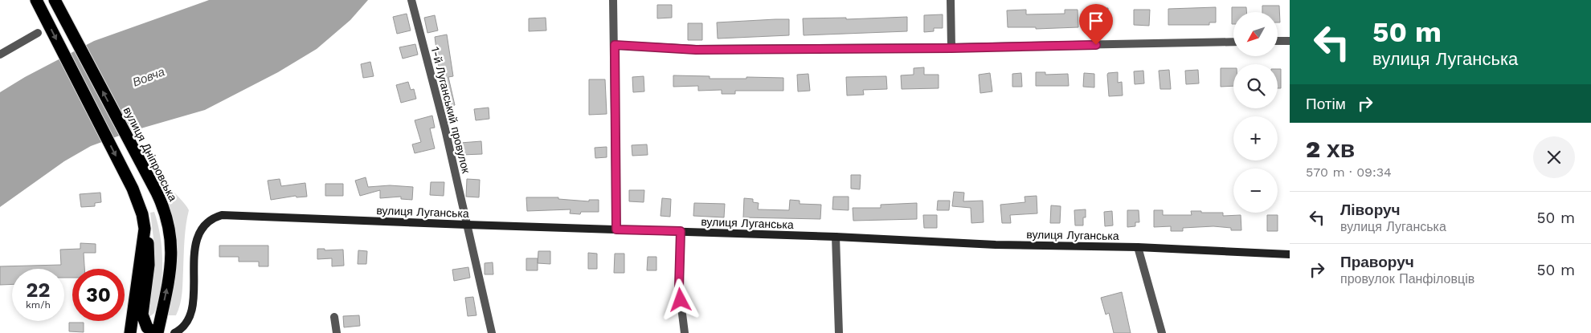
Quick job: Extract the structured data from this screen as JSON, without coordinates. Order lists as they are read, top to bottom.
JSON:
{
  "streets": {
    "highway": ["вулиця Дніпровська"],
    "main road": ["вулиця Луганська"],
    "street": ["1-й Луганський провулок"]
  },
  "crossings": [
    ["1-й Луганський провулок", "вулиця Луганська"]
  ],
  "water": ["Вовча"],
  "north": "bottom left",
  "page": {
    "turn": ["50 m", "вулиця Луганська"],
    "map_buttons": ["+", "−"],
    "then": "Потім",
    "heading": ["2 хв", "570 m · 09:34"],
    "list": [
      {
        "name": "Ліворуч",
        "note": "вулиця Луганська",
        "value": "50 m"
      },
      {
        "name": "Праворуч",
        "note": "провулок Панфіловців",
        "value": "50 m"
      }
    ],
    "speed": "22 km/h",
    "limit": "30"
  }
}
